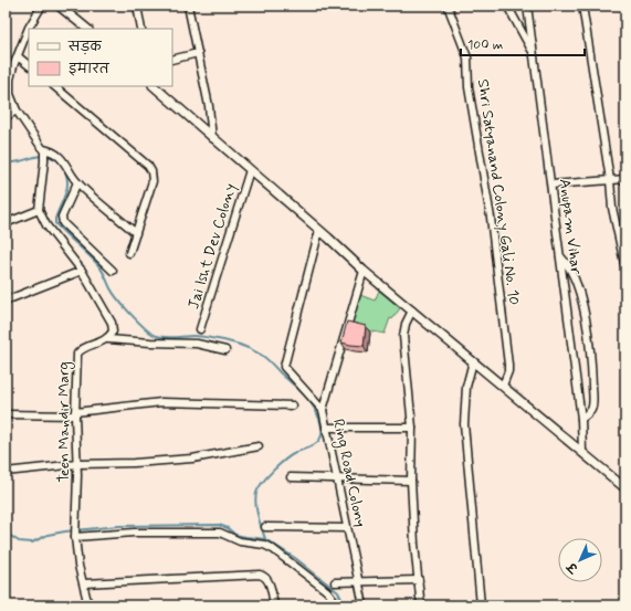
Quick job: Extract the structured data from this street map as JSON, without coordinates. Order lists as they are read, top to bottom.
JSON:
{
  "streets": {
    "street": [
      "Shri Satyanand Colony Gali No. 10",
      "Anupam Vihar",
      "Jai Isht Dev Colony",
      "Teen Mandir Marg",
      "Ring Road Colony"
    ]
  },
  "legend": ["सड़क", "इमारत"],
  "scale_bar": "100 m",
  "north": "bottom left"
}
